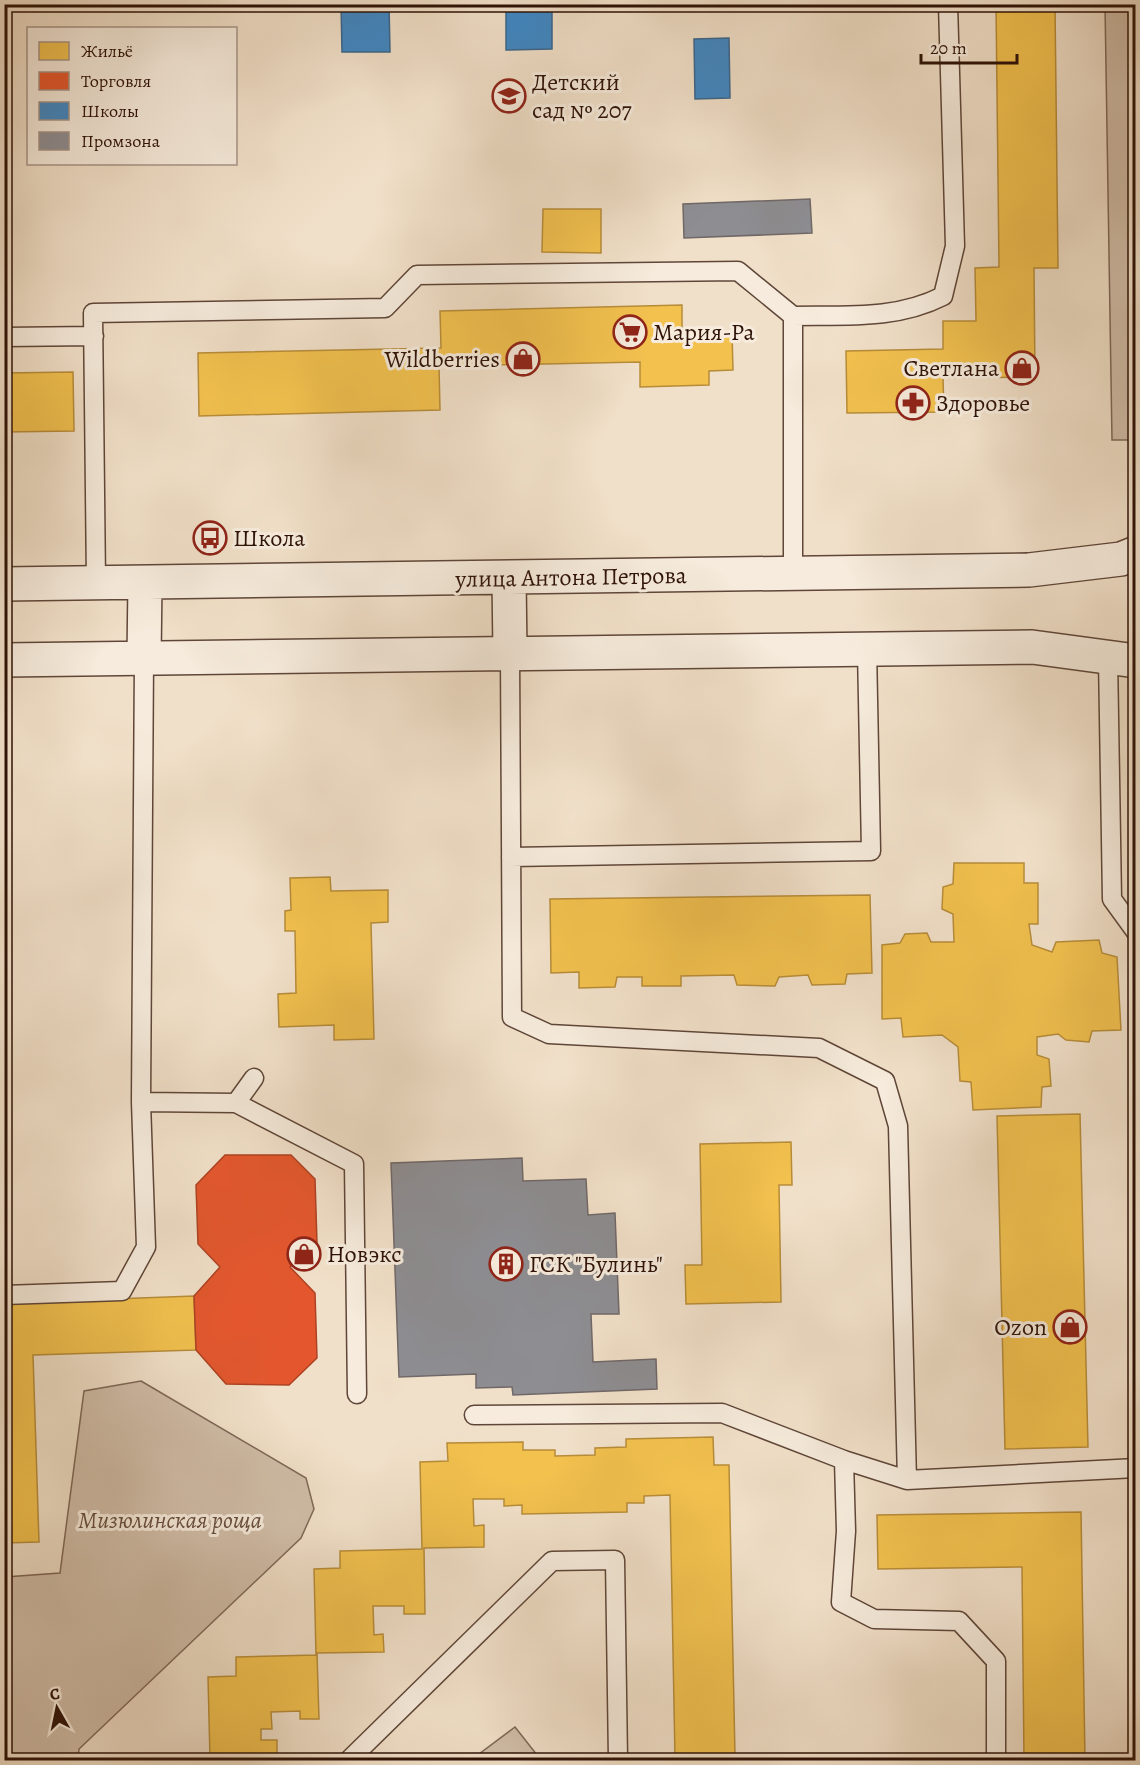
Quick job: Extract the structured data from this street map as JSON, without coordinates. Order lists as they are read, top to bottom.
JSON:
{
  "streets": {
    "street": ["улица Антона Петрова"]
  },
  "parks": ["Мизюлинская роща"],
  "places": {
    "school or university": ["Детский сад № 207"],
    "supermarket": ["Мария-Ра"],
    "shop": [
      "Wildberries",
      "Светлана",
      "Новэкс",
      "Ozon"
    ],
    "pharmacy": ["Здоровье"],
    "bus stop": ["Школа"],
    "building": ["ГСК \"Булинь\""]
  },
  "legend": [
    "Жильё",
    "Торговля",
    "Школы",
    "Промзона"
  ],
  "scale_bar": "20 m",
  "north": "top"
}
